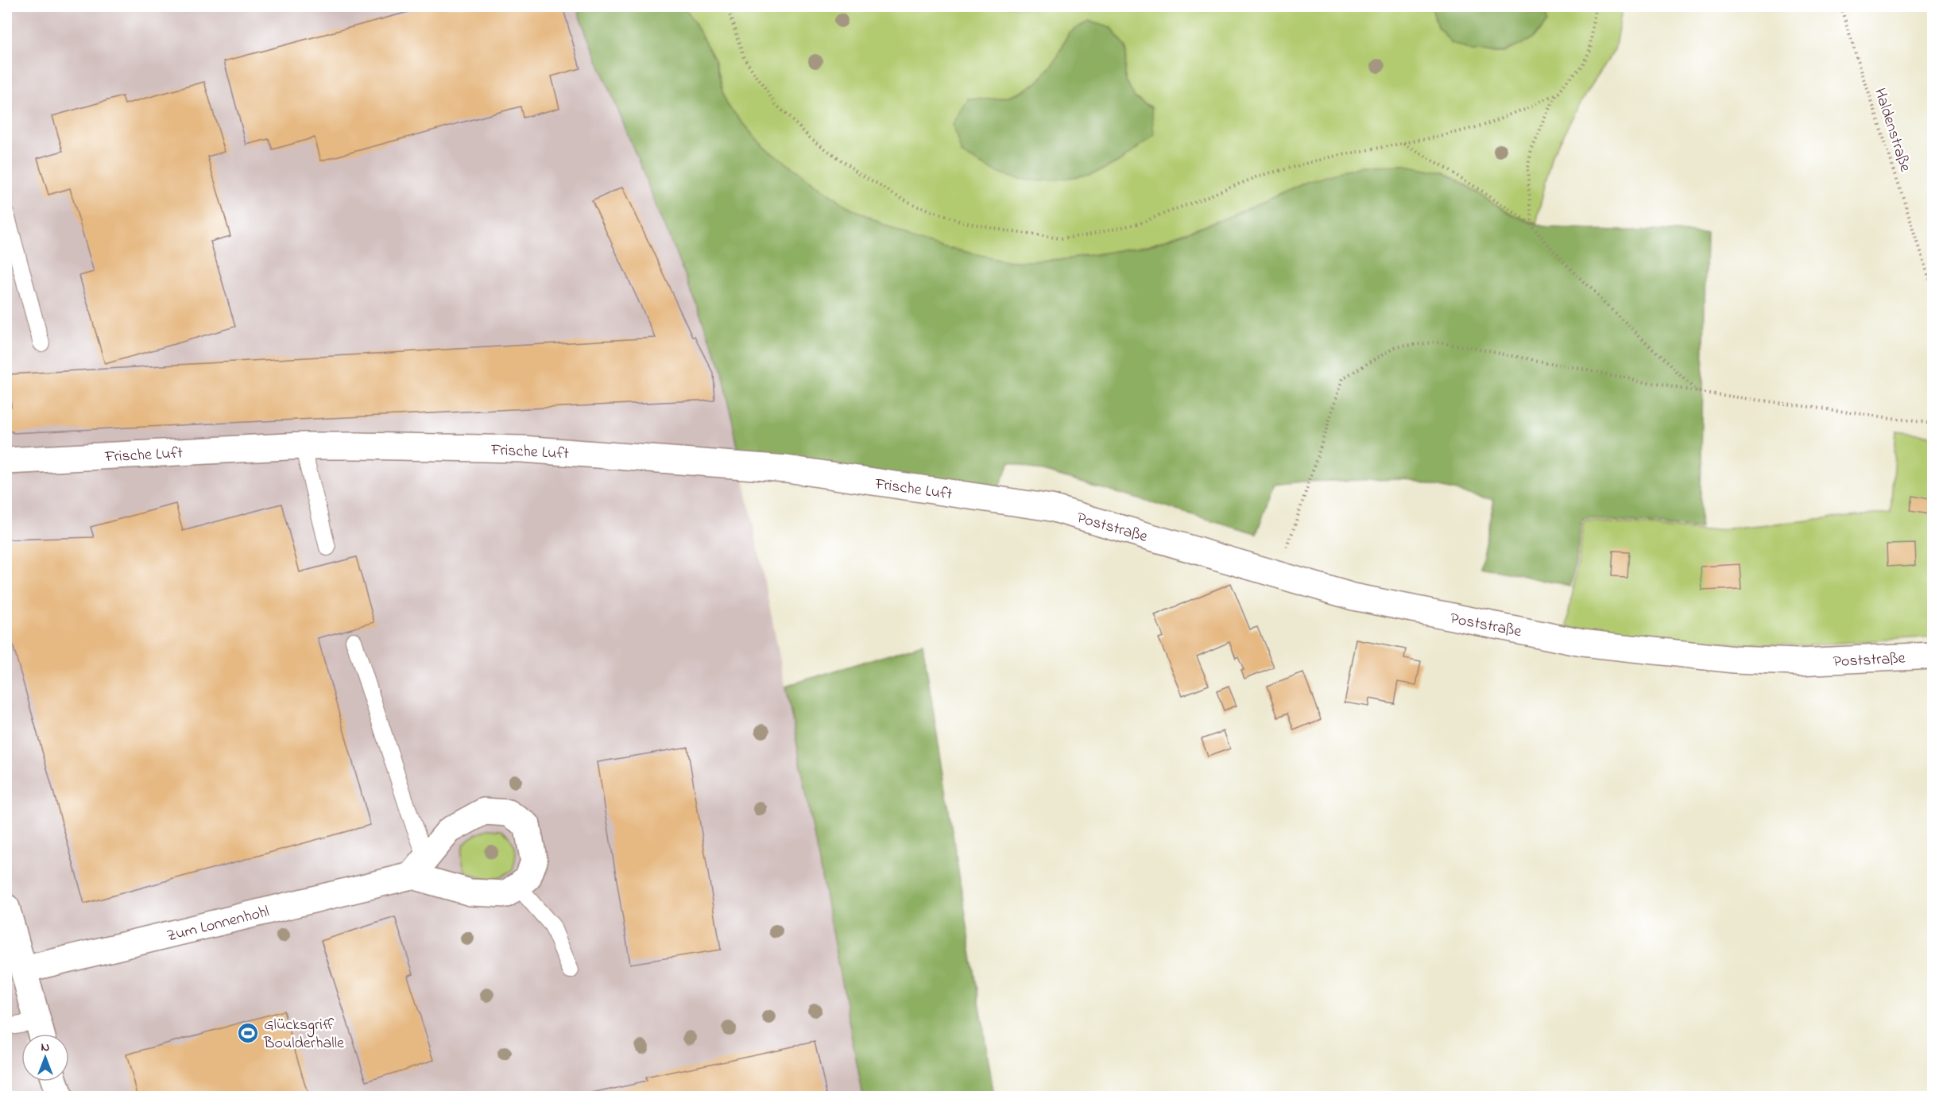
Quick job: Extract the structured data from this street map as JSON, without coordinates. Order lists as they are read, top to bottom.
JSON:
{
  "streets": {
    "street": ["Frische Luft", "Poststraße", "Zum Lonnenhohl"],
    "path": ["Haldenstraße"]
  },
  "crossings": [
    ["Frische Luft", "Poststraße"]
  ],
  "places": {
    "sports": ["Glücksgriff Boulderhalle"]
  },
  "north": "top"
}
